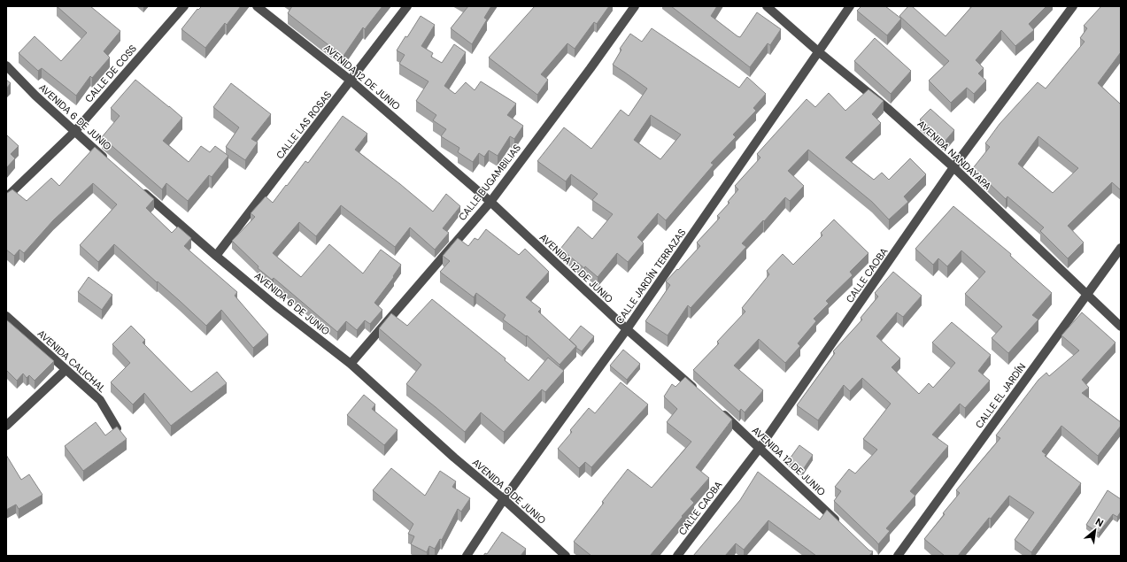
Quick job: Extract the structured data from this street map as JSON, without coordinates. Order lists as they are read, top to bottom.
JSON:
{
  "streets": {
    "street": [
      "CALLE DE COSS",
      "AVENIDA 12 DE JUNIO",
      "AVENIDA 6 DE JUNIO",
      "CALLE LAS ROSAS",
      "AVENIDA NANDAYAPA",
      "CALLE BUGAMBILIAS",
      "CALLE CAOBA",
      "CALLE JARDÍN TERRAZAS",
      "AVENIDA CALICHAL",
      "CALLE EL JARDÍN"
    ]
  },
  "crossings": [
    ["CALLE DE COSS", "AVENIDA 6 DE JUNIO"],
    ["AVENIDA 12 DE JUNIO", "CALLE LAS ROSAS"],
    ["AVENIDA 12 DE JUNIO", "CALLE BUGAMBILIAS"],
    ["AVENIDA 12 DE JUNIO", "CALLE CAOBA"],
    ["AVENIDA 12 DE JUNIO", "CALLE JARDÍN TERRAZAS"],
    ["AVENIDA 6 DE JUNIO", "CALLE LAS ROSAS"],
    ["AVENIDA 6 DE JUNIO", "CALLE BUGAMBILIAS"],
    ["AVENIDA 6 DE JUNIO", "CALLE JARDÍN TERRAZAS"],
    ["AVENIDA NANDAYAPA", "CALLE CAOBA"],
    ["AVENIDA NANDAYAPA", "CALLE JARDÍN TERRAZAS"],
    ["AVENIDA NANDAYAPA", "CALLE EL JARDÍN"]
  ],
  "north": "top right"
}
